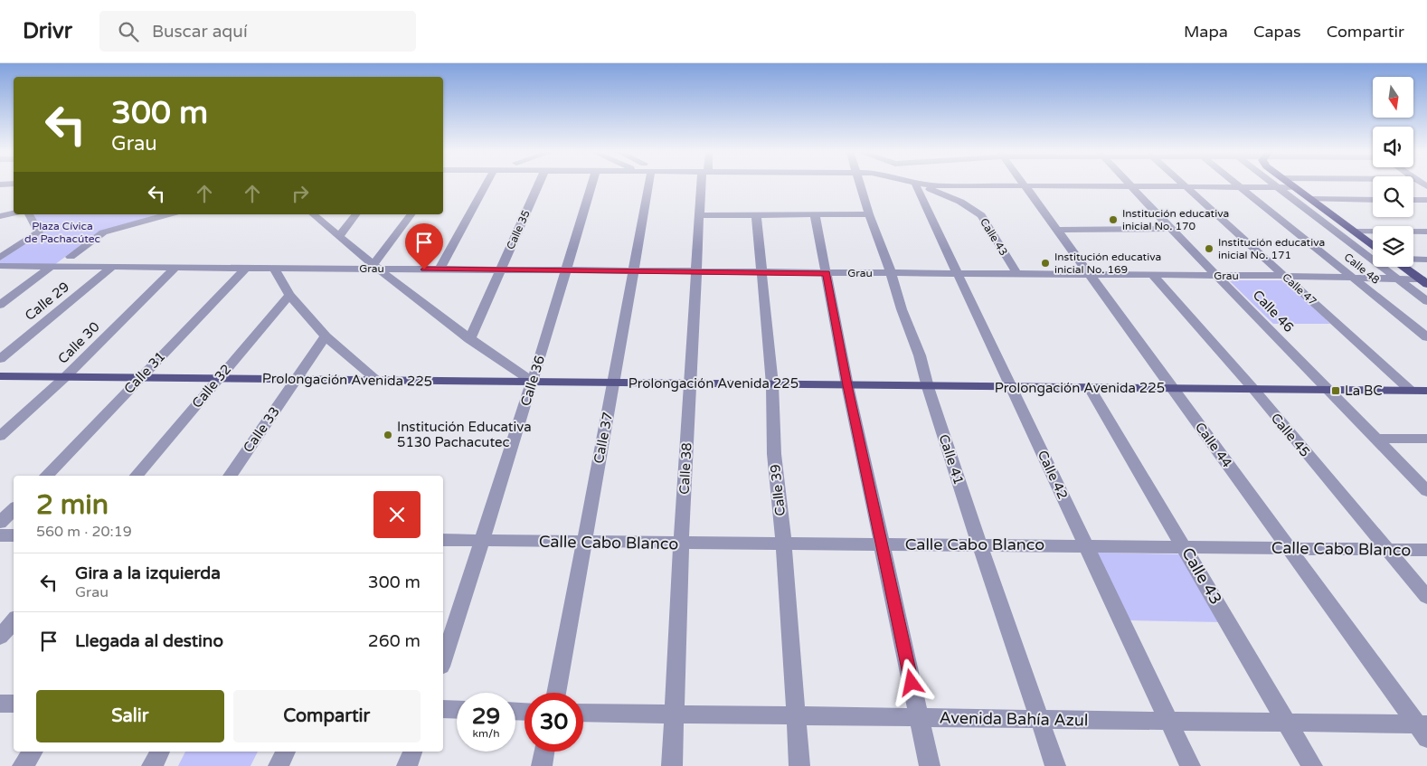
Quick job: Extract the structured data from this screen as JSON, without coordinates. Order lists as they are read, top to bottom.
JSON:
{
  "streets": {
    "main road": ["Prolongación Avenida 225"],
    "street": [
      "Calle 35",
      "Calle 43",
      "Grau",
      "Calle 48",
      "Calle 47",
      "Calle 29",
      "Calle 46",
      "Calle 30",
      "Calle 31",
      "Calle 36",
      "Calle 32",
      "Calle 33",
      "Calle 45",
      "Calle 37",
      "Calle 44",
      "Calle 41",
      "Calle 38",
      "Calle 42",
      "Calle 39",
      "Calle Cabo Blanco",
      "Avenida Bahía Azul"
    ]
  },
  "crossings": [
    ["Calle 35", "Grau"],
    ["Calle 43", "Grau"],
    ["Calle 43", "Prolongación Avenida 225"],
    ["Calle 43", "Calle Cabo Blanco"],
    ["Calle 43", "Avenida Bahía Azul"],
    ["Grau", "Calle 48"],
    ["Grau", "Calle 47"],
    ["Grau", "Calle 29"],
    ["Grau", "Calle 46"],
    ["Grau", "Calle 30"],
    ["Grau", "Calle 31"],
    ["Grau", "Calle 36"],
    ["Grau", "Calle 45"],
    ["Grau", "Calle 37"],
    ["Grau", "Calle 44"],
    ["Grau", "Calle 41"],
    ["Grau", "Calle 38"],
    ["Grau", "Calle 42"],
    ["Grau", "Calle 39"],
    ["Calle 47", "Prolongación Avenida 225"],
    ["Calle 46", "Prolongación Avenida 225"],
    ["Calle 30", "Prolongación Avenida 225"],
    ["Calle 31", "Prolongación Avenida 225"],
    ["Prolongación Avenida 225", "Calle 36"],
    ["Prolongación Avenida 225", "Calle 32"],
    ["Prolongación Avenida 225", "Calle 33"],
    ["Prolongación Avenida 225", "Calle 45"],
    ["Prolongación Avenida 225", "Calle 37"],
    ["Prolongación Avenida 225", "Calle 44"],
    ["Prolongación Avenida 225", "Calle 41"],
    ["Prolongación Avenida 225", "Calle 38"],
    ["Prolongación Avenida 225", "Calle 42"],
    ["Prolongación Avenida 225", "Calle 39"],
    ["Calle 36", "Calle Cabo Blanco"],
    ["Calle 45", "Calle Cabo Blanco"],
    ["Calle 37", "Calle Cabo Blanco"],
    ["Calle 44", "Calle Cabo Blanco"],
    ["Calle 44", "Avenida Bahía Azul"],
    ["Calle 41", "Calle Cabo Blanco"],
    ["Calle 41", "Avenida Bahía Azul"],
    ["Calle 38", "Calle Cabo Blanco"],
    ["Calle 38", "Avenida Bahía Azul"],
    ["Calle 42", "Calle Cabo Blanco"],
    ["Calle 42", "Avenida Bahía Azul"],
    ["Calle 39", "Calle Cabo Blanco"],
    ["Calle 39", "Avenida Bahía Azul"]
  ],
  "parks": ["Plaza Cívica de Pachacútec"],
  "places": {
    "other": [
      "Institución educativa inicial No. 170",
      "Institución educativa inicial No. 171",
      "Institución educativa inicial No. 169",
      "Institución Educativa 5130 Pachacutec"
    ],
    "transit": ["La BC"]
  },
  "north": "bottom",
  "page": {
    "header": "Drivr",
    "search": "Buscar aquí",
    "nav": ["Mapa", "Capas", "Compartir"],
    "turn": ["300 m", "Grau"],
    "heading": ["2 min", "560 m · 20:19"],
    "list": [
      {
        "name": "Gira a la izquierda",
        "note": "Grau",
        "value": "300 m"
      },
      {
        "name": "Llegada al destino",
        "value": "260 m"
      }
    ],
    "buttons": ["Salir", "Compartir"],
    "speed": "29 km/h",
    "limit": "30"
  }
}
